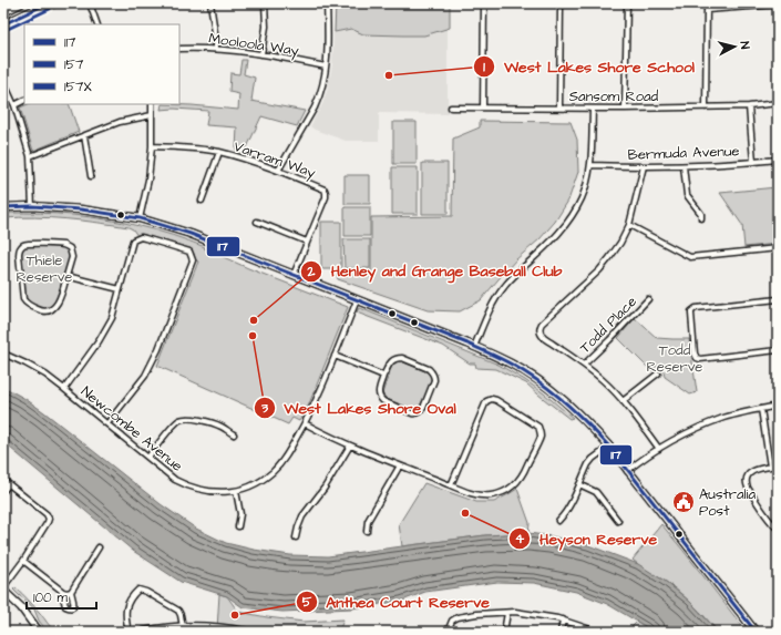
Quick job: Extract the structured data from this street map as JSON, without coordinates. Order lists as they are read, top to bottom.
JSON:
{
  "streets": {
    "street": [
      "Mooloola Way",
      "Sansom Road",
      "Bermuda Avenue",
      "Varram Way",
      "Todd Place",
      "Newcombe Avenue"
    ]
  },
  "parks": ["Thiele Reserve", "Todd Reserve"],
  "places": {
    "other": [
      "West Lakes Shore School",
      "Henley and Grange Baseball Club",
      "West Lakes Shore Oval",
      "Heyson Reserve",
      "Anthea Court Reserve"
    ],
    "public building": ["Australia Post"]
  },
  "lines": ["transit line 157", "transit line 157X", "transit line 117"],
  "legend": ["117", "157", "157X"],
  "scale_bar": "100 m",
  "north": "right"
}
